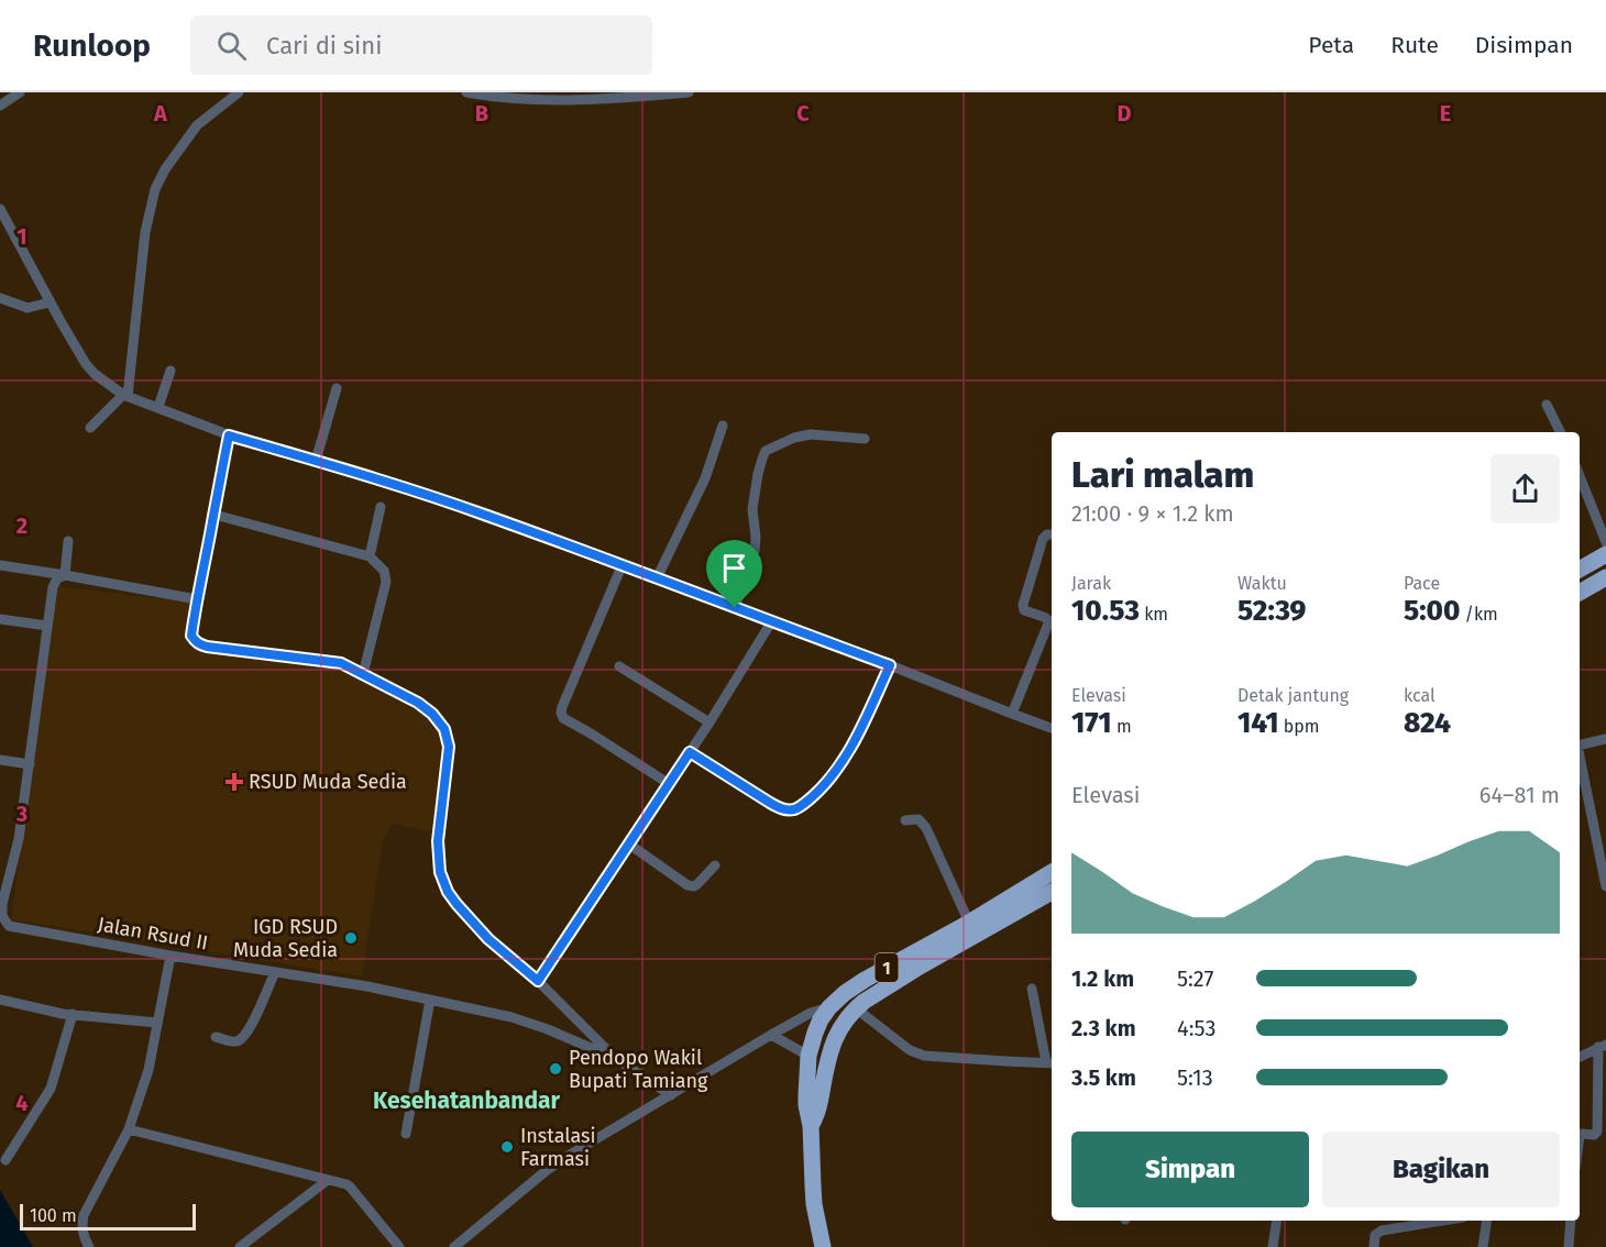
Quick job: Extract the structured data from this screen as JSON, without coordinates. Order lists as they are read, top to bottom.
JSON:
{
  "streets": {
    "highway": ["1"],
    "street": ["Jalan Rsud II"]
  },
  "districts": ["Kesehatanbandar"],
  "places": {
    "health": ["RSUD Muda Sedia"],
    "other": ["IGD RSUD Muda Sedia", "Pendopo Wakil Bupati Tamiang", "Instalasi Farmasi"]
  },
  "scale_bar": "100 m",
  "page": {
    "header": "Runloop",
    "search": "Cari di sini",
    "nav": ["Peta", "Rute", "Disimpan"],
    "heading": ["Lari malam", "21:00 · 9 × 1.2 km"],
    "stats": [
      ["Jarak", "10.53 km"],
      ["Waktu", "52:39"],
      ["Pace", "5:00 /km"],
      ["Elevasi", "171 m"],
      ["Detak jantung", "141 bpm"],
      ["kcal", "824"]
    ],
    "chart": ["Elevasi", "64–81 m"],
    "list": [
      {
        "name": "1.2 km",
        "note": "5:27"
      },
      {
        "name": "2.3 km",
        "note": "4:53"
      },
      {
        "name": "3.5 km",
        "note": "5:13"
      }
    ],
    "buttons": ["Simpan", "Bagikan"],
    "scale": "100 m"
  },
  "grid": {
    "columns": [
      "A",
      "B",
      "C",
      "D",
      "E"
    ],
    "rows": [
      "1",
      "2",
      "3",
      "4"
    ]
  }
}
